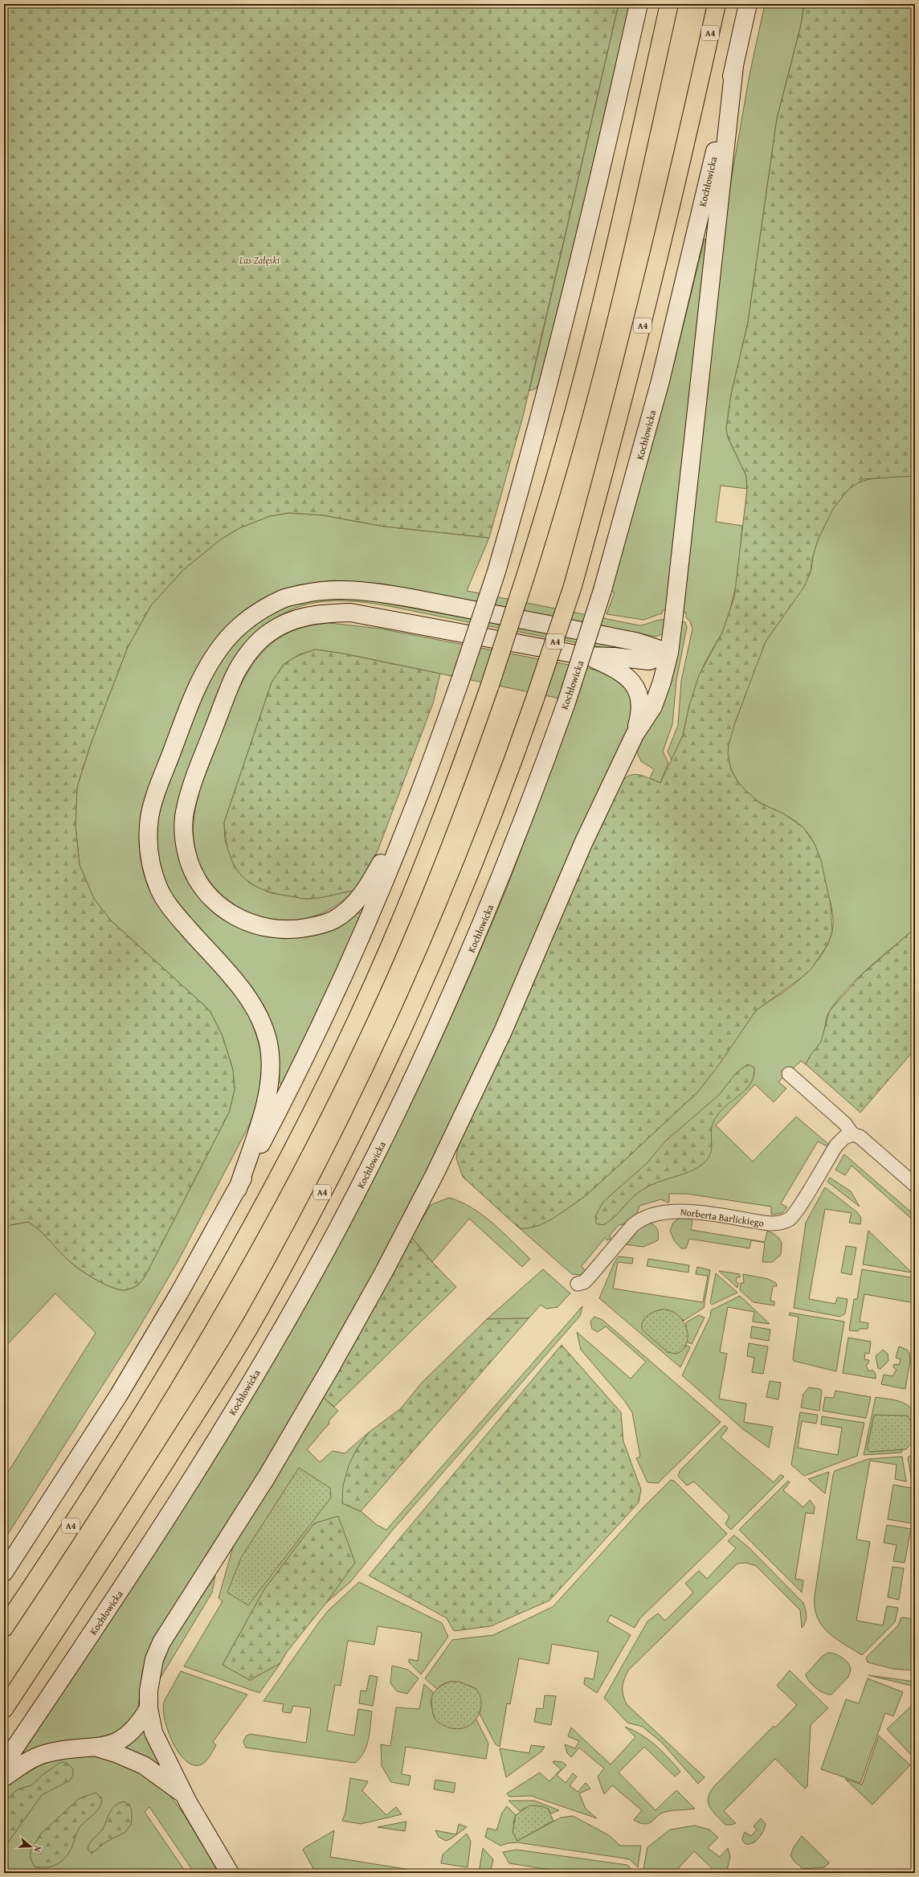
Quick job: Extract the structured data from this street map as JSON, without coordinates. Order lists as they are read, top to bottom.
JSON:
{
  "streets": {
    "highway": ["A4"],
    "street": ["Kochłowicka", "Norberta Barlickiego"]
  },
  "parks": ["Las Załęski"],
  "north": "right"
}
